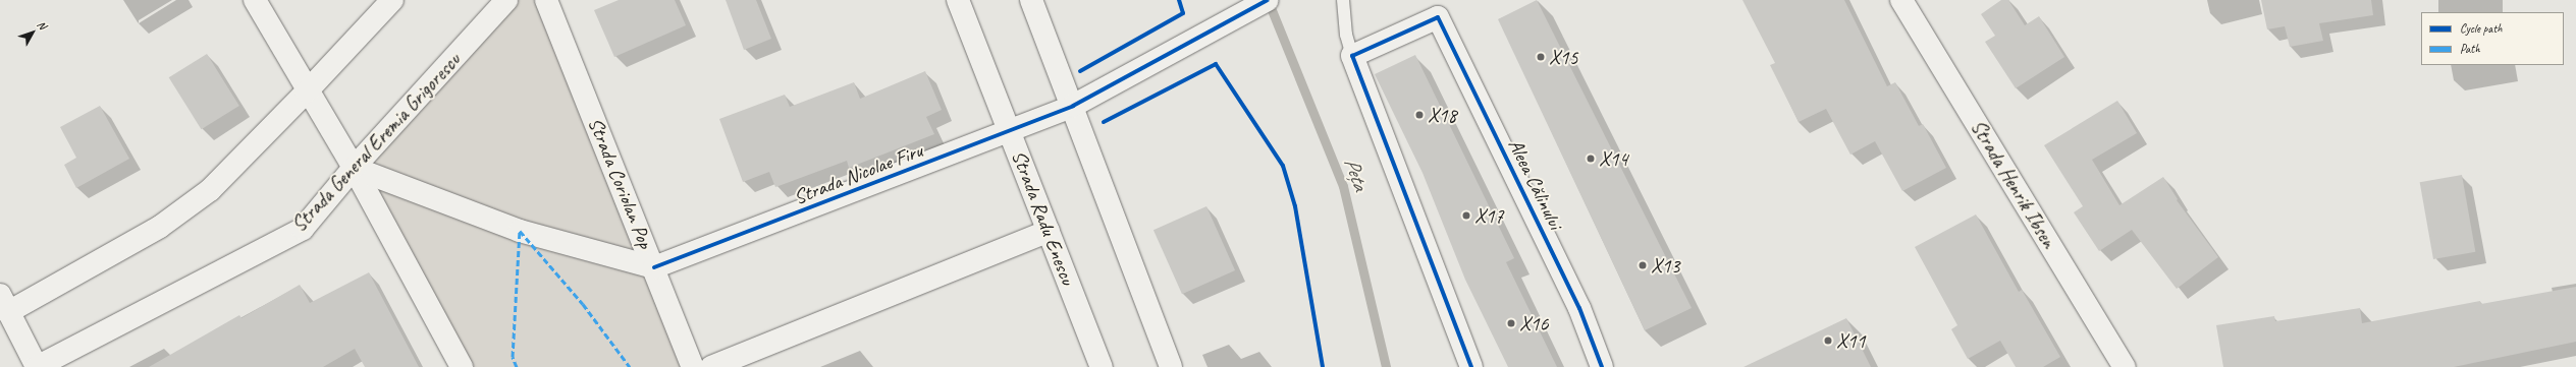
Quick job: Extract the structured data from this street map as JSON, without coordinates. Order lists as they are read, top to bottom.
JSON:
{
  "streets": {
    "street": [
      "Strada General Eremia Grigorescu",
      "Strada Nicolae Firu",
      "Strada Coriolan Pop",
      "Aleea Călinului",
      "Strada Henrik Ibsen",
      "Strada Radu Enescu"
    ]
  },
  "crossings": [
    ["Strada Nicolae Firu", "Strada Coriolan Pop"],
    ["Strada Nicolae Firu", "Strada Radu Enescu"]
  ],
  "water": ["Peța"],
  "places": [
    "X15",
    "X18",
    "X14",
    "X17",
    "X13",
    "X16",
    "X11"
  ],
  "legend": ["Cycle path", "Path"],
  "north": "top right"
}
